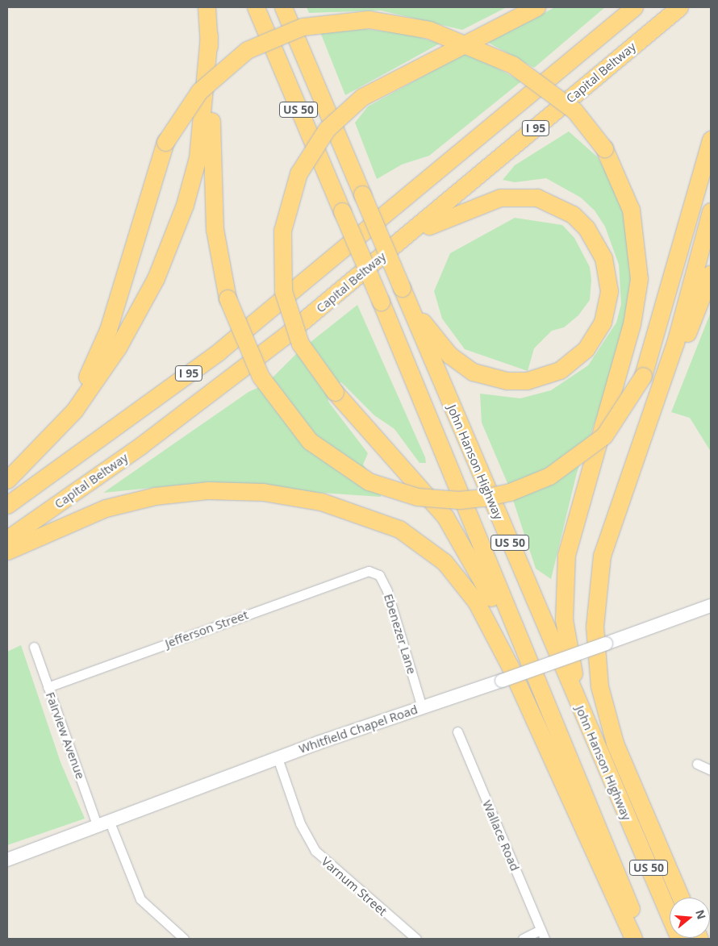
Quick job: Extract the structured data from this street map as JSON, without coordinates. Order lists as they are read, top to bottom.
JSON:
{
  "streets": {
    "highway": [
      "Capital Beltway",
      "US 50",
      "I 95",
      "John Hanson Highway"
    ],
    "street": [
      "Jefferson Street",
      "Ebenezer Lane",
      "Whitfield Chapel Road",
      "Fairview Avenue",
      "Wallace Road",
      "Varnum Street"
    ]
  },
  "crossings": [
    ["Jefferson Street", "Ebenezer Lane"],
    ["Jefferson Street", "Fairview Avenue"],
    ["Ebenezer Lane", "Whitfield Chapel Road"],
    ["Whitfield Chapel Road", "Fairview Avenue"],
    ["Whitfield Chapel Road", "Varnum Street"]
  ],
  "north": "right"
}
